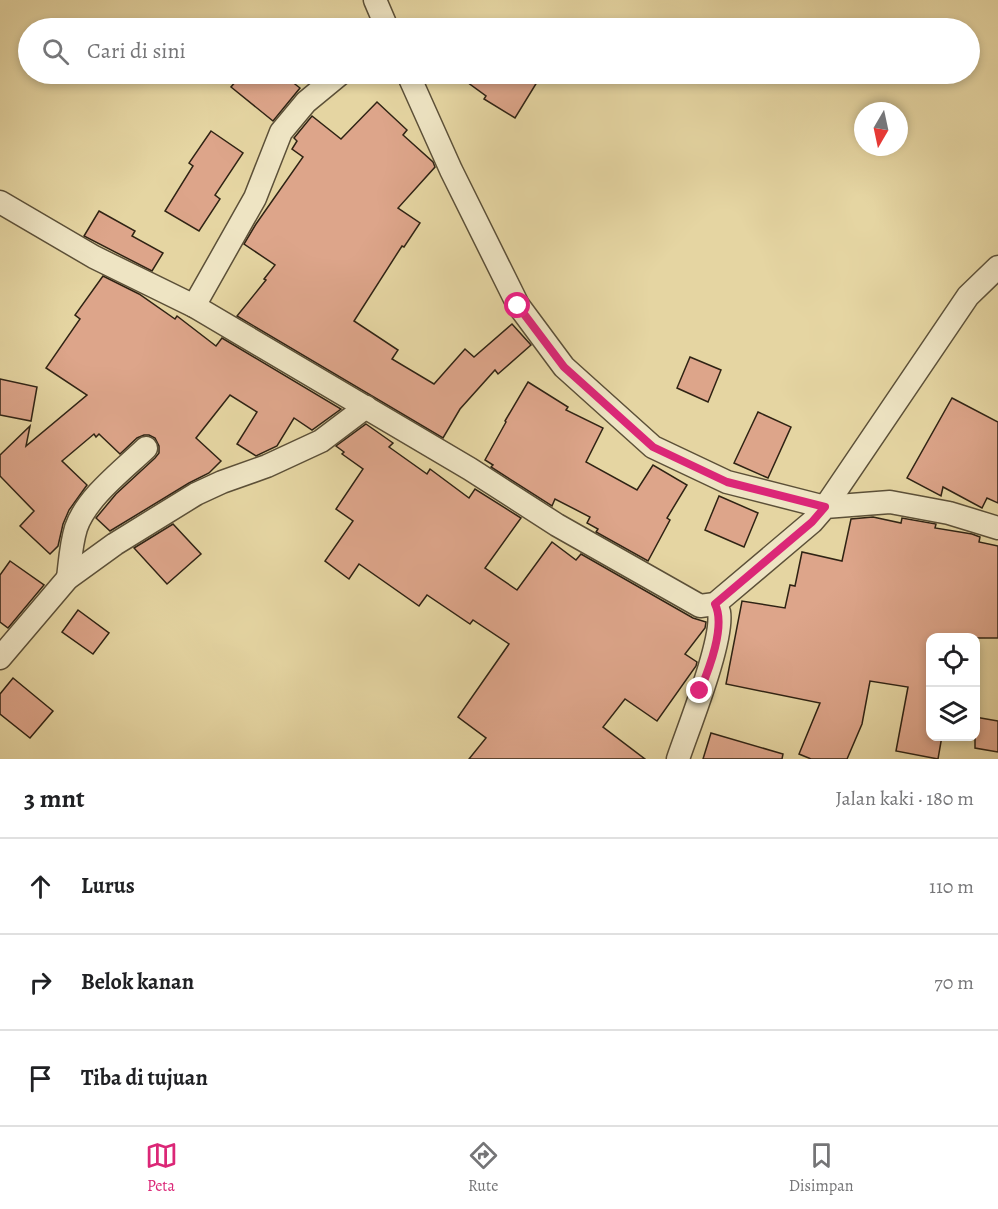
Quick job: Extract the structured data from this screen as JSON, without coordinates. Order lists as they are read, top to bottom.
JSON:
{
  "north": "bottom",
  "page": {
    "search": "Cari di sini",
    "heading": ["3 mnt", "Jalan kaki · 180 m"],
    "list": [
      ["Lurus", "110 m"],
      ["Belok kanan", "70 m"],
      "Tiba di tujuan"
    ],
    "nav": ["Peta", "Rute", "Disimpan"]
  }
}
